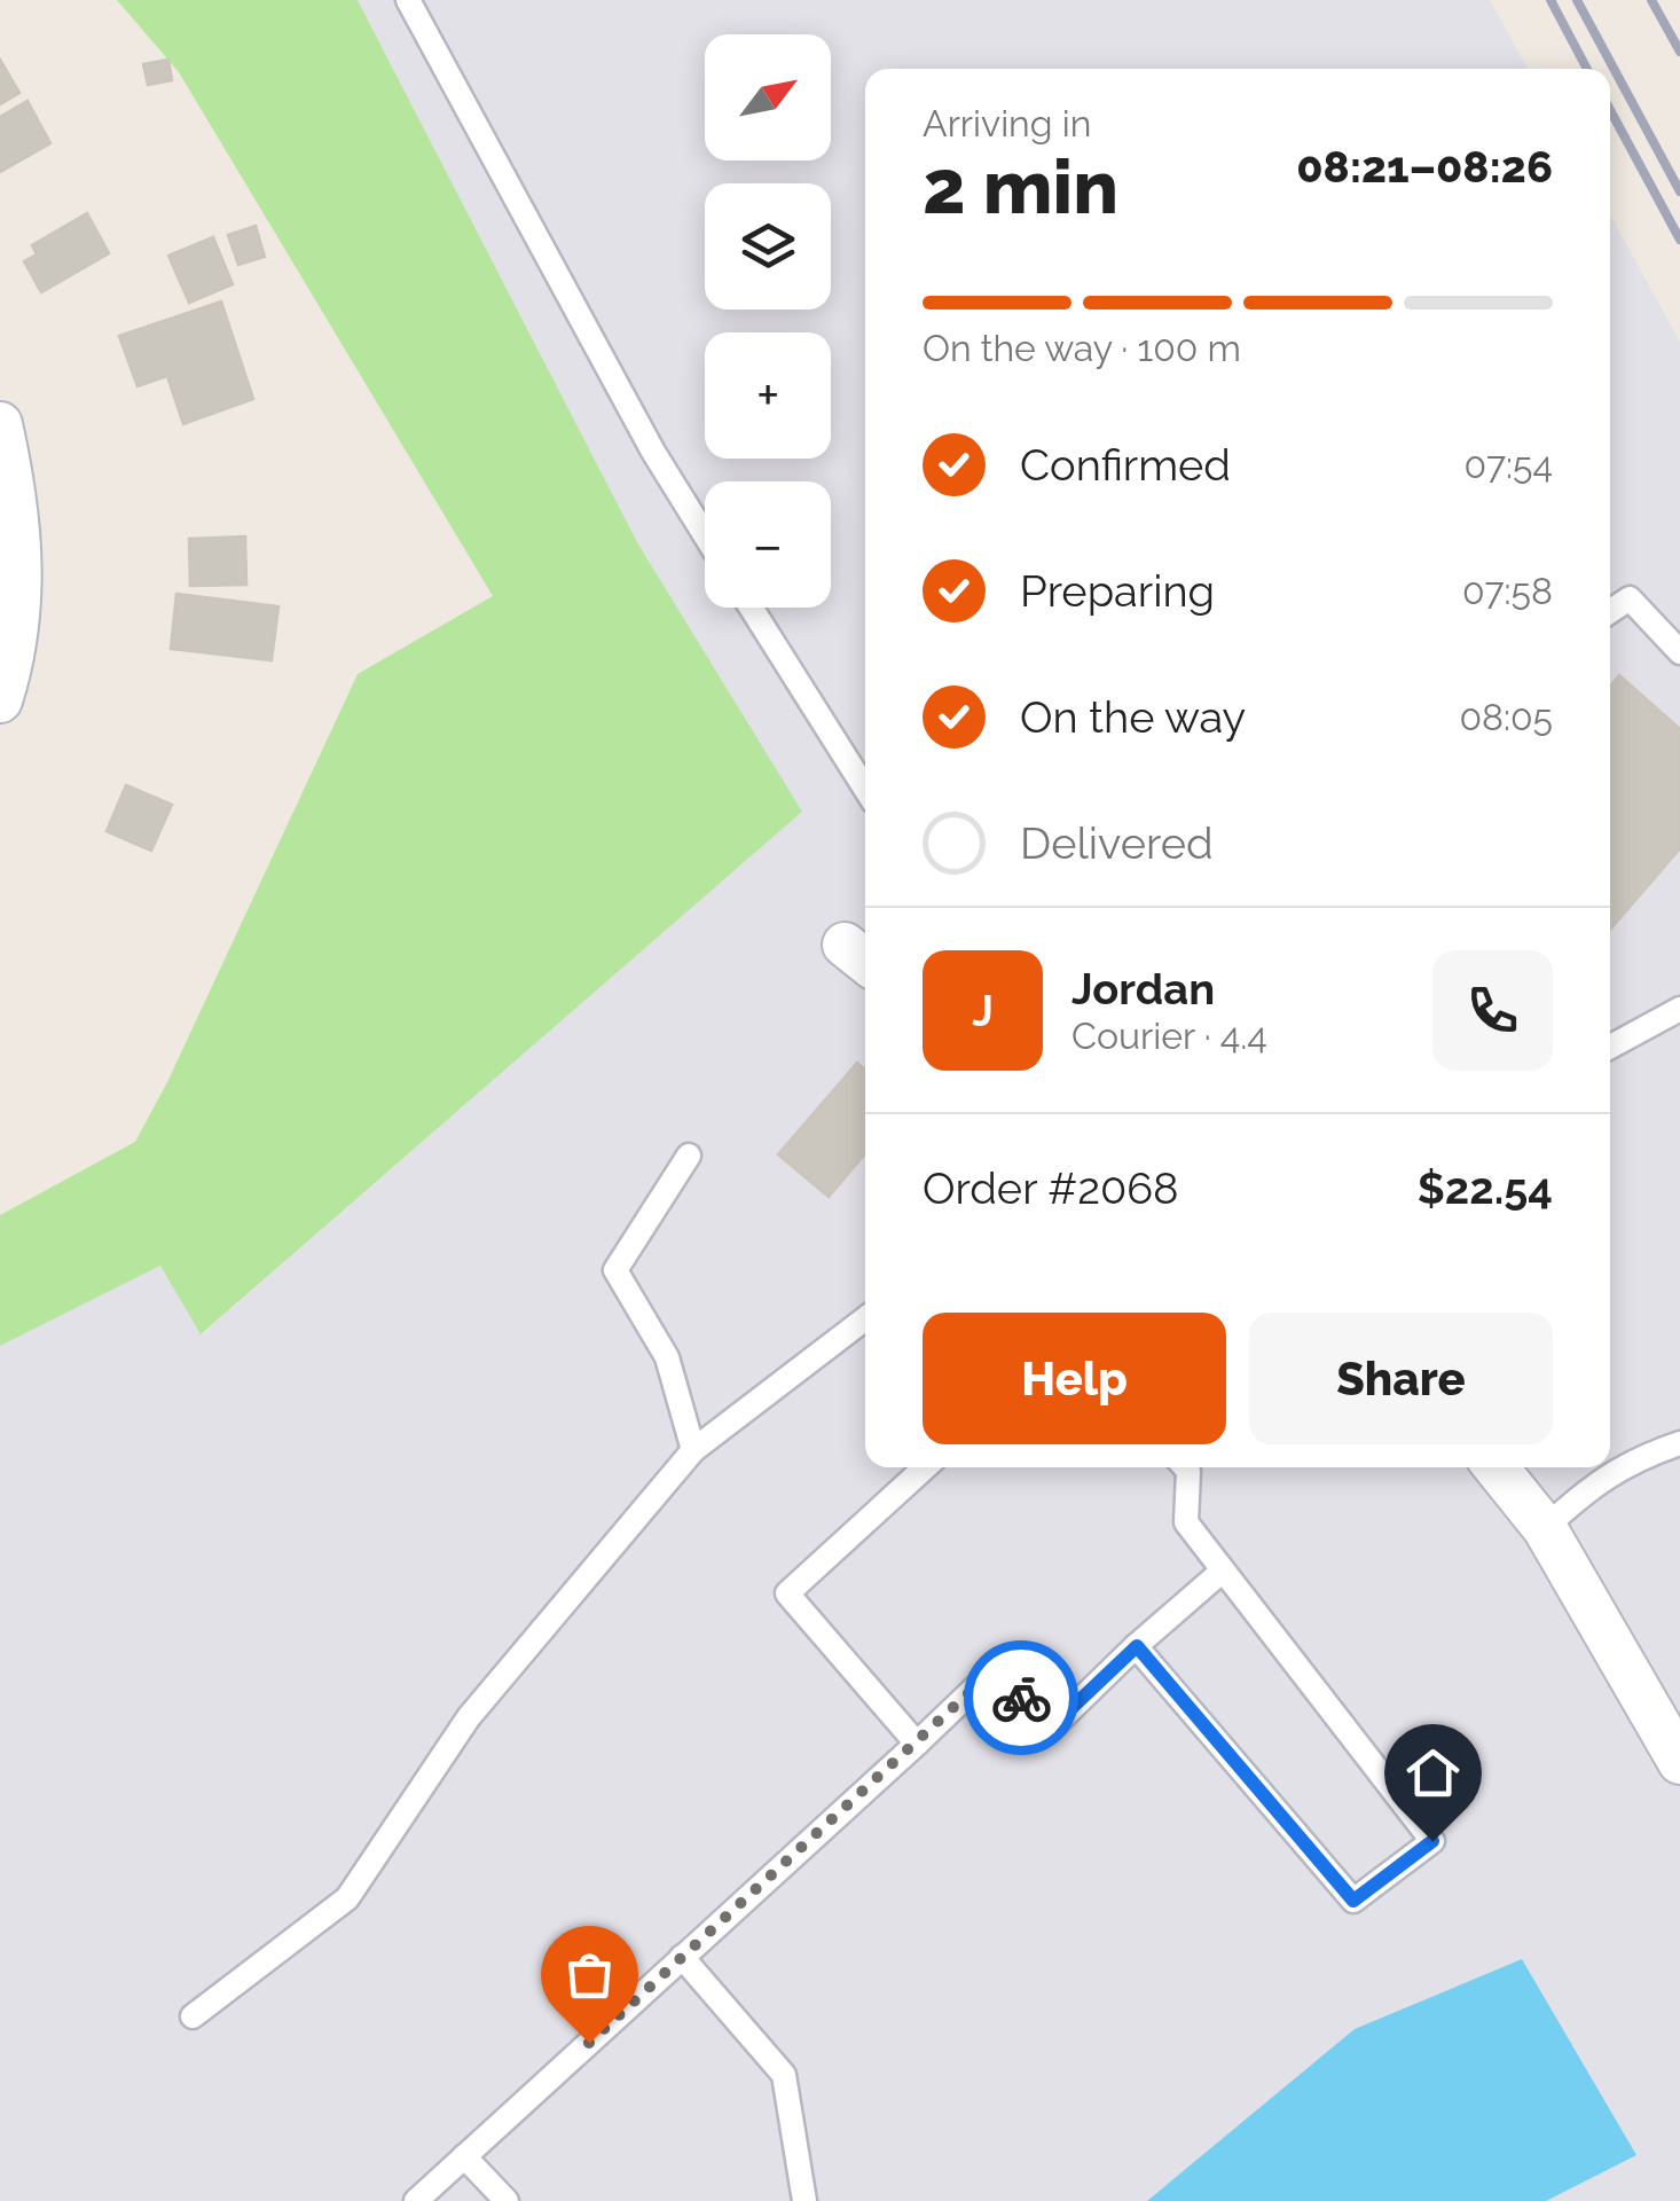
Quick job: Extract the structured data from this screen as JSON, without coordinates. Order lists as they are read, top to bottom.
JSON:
{
  "north": "top right",
  "page": {
    "map_buttons": ["+", "−"],
    "heading": ["2 min", "Arriving in", "08:21–08:26"],
    "panel": [
      "Jordan",
      "Courier · 4.4",
      "Order #2068",
      "$22.54"
    ],
    "bar": "On the way · 100 m",
    "list": [
      ["Confirmed", "07:54"],
      ["Preparing", "07:58"],
      ["On the way", "08:05"],
      "Delivered"
    ],
    "round": "J",
    "buttons": ["Help", "Share"]
  }
}
